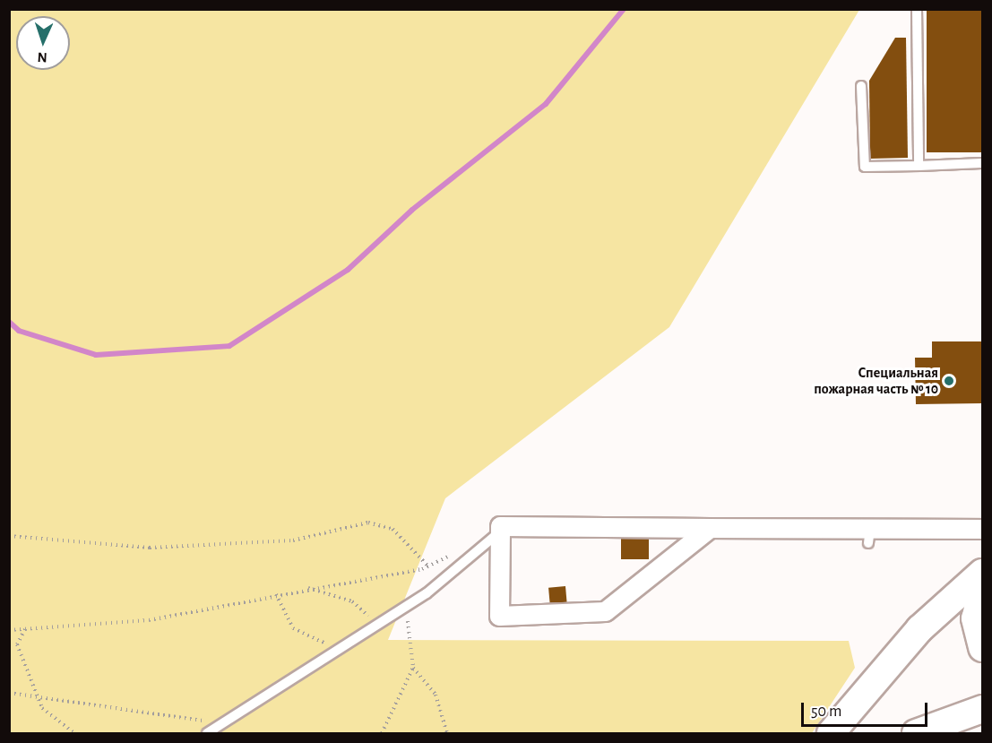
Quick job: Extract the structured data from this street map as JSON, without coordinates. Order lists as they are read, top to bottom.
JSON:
{
  "places": ["Специальная пожарная часть № 10"],
  "scale_bar": "50 m",
  "north": "bottom"
}
